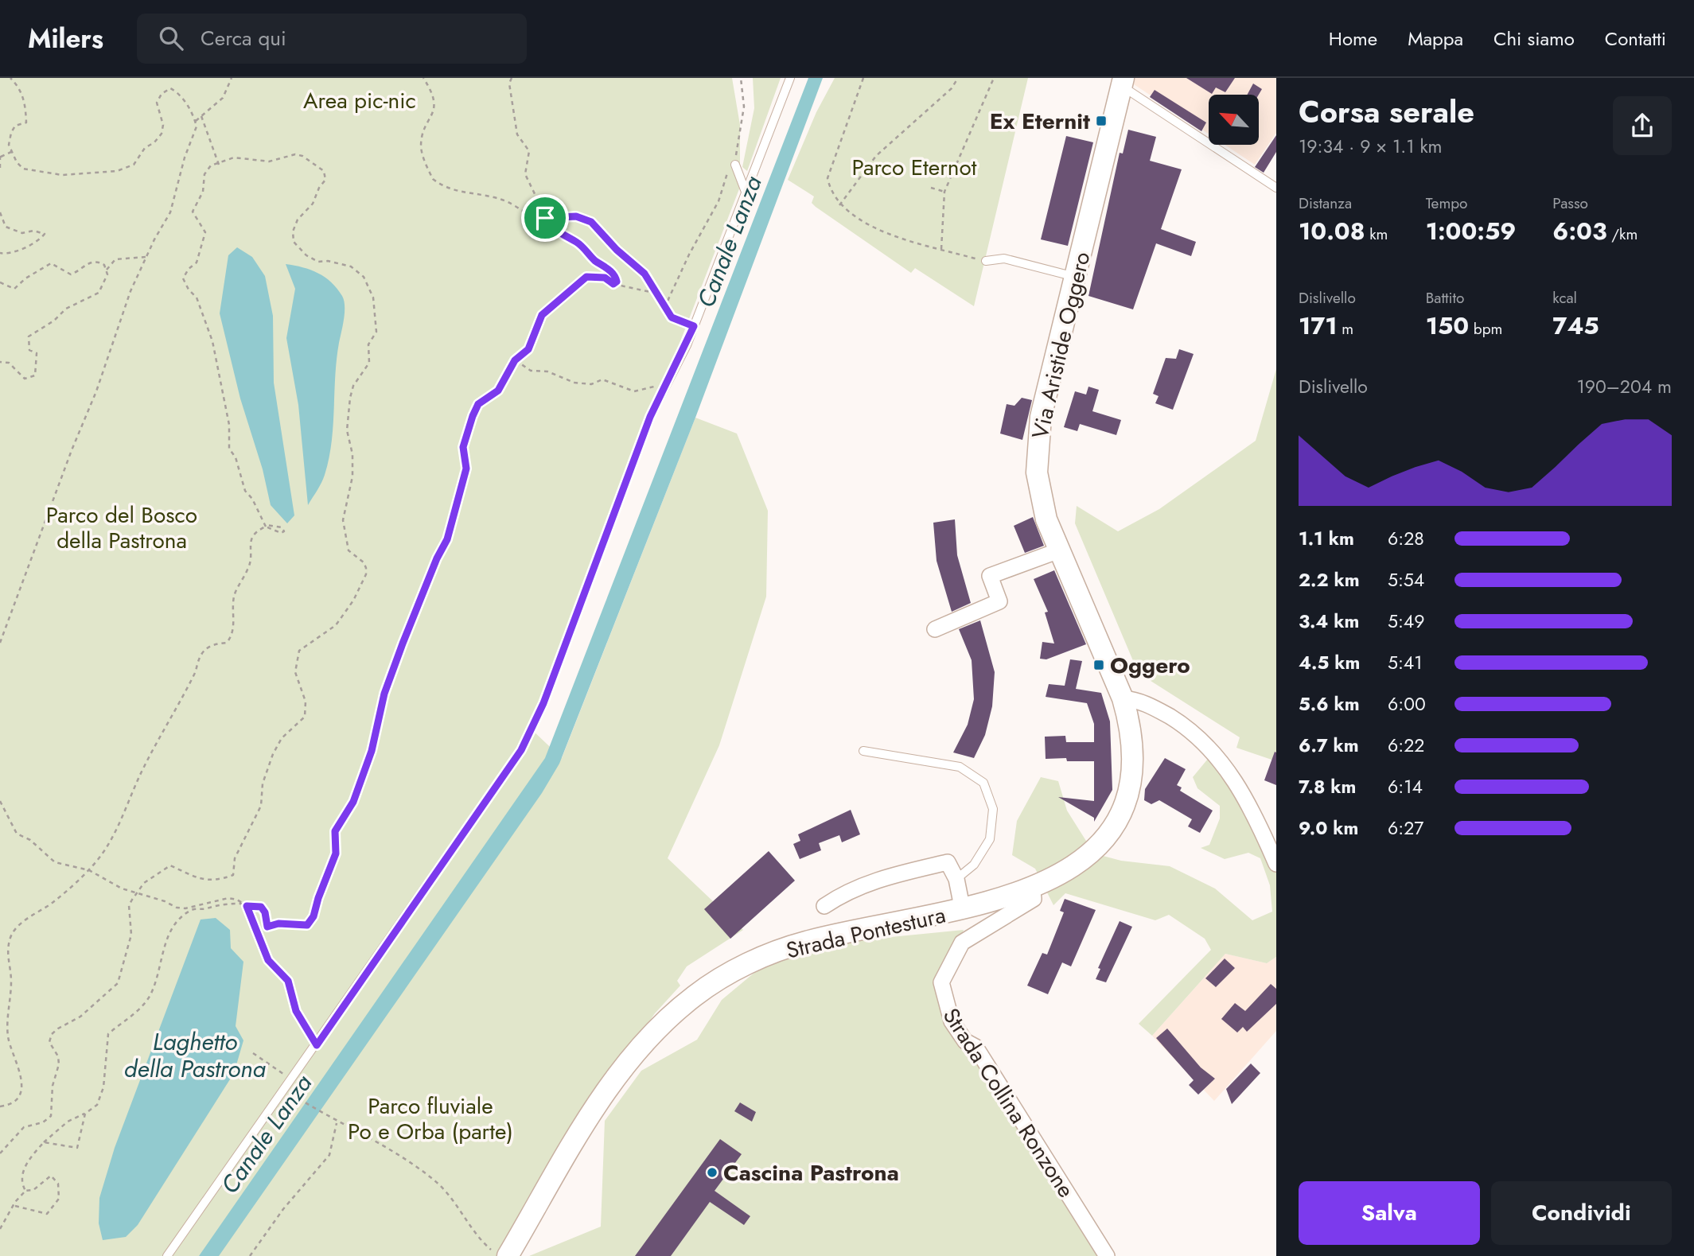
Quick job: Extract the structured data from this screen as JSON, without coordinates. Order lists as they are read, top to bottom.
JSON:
{
  "streets": {
    "main road": ["Via Aristide Oggero", "Strada Pontestura"],
    "street": ["Strada Collina Ronzone"]
  },
  "crossings": [
    ["Via Aristide Oggero", "Strada Pontestura"],
    ["Via Aristide Oggero", "Strada Collina Ronzone"],
    ["Strada Pontestura", "Strada Collina Ronzone"]
  ],
  "water": ["Canale Lanza", "Laghetto della Pastrona"],
  "parks": [
    "Area pic-nic",
    "Parco Eternot",
    "Parco del Bosco della Pastrona",
    "Parco fluviale Po e Orba (parte)"
  ],
  "places": {
    "transit": ["Ex Eternit", "Oggero"],
    "other": ["Cascina Pastrona"]
  },
  "north": "top left",
  "page": {
    "header": "Milers",
    "search": "Cerca qui",
    "nav": [
      "Home",
      "Mappa",
      "Chi siamo",
      "Contatti"
    ],
    "heading": ["Corsa serale", "19:34 · 9 × 1.1 km"],
    "stats": [
      ["Distanza", "10.08 km"],
      ["Tempo", "1:00:59"],
      ["Passo", "6:03 /km"],
      ["Dislivello", "171 m"],
      ["Battito", "150 bpm"],
      ["kcal", "745"]
    ],
    "chart": ["Dislivello", "190–204 m"],
    "list": [
      {
        "name": "1.1 km",
        "note": "6:28"
      },
      {
        "name": "2.2 km",
        "note": "5:54"
      },
      {
        "name": "3.4 km",
        "note": "5:49"
      },
      {
        "name": "4.5 km",
        "note": "5:41"
      },
      {
        "name": "5.6 km",
        "note": "6:00"
      },
      {
        "name": "6.7 km",
        "note": "6:22"
      },
      {
        "name": "7.8 km",
        "note": "6:14"
      },
      {
        "name": "9.0 km",
        "note": "6:27"
      }
    ],
    "buttons": ["Salva", "Condividi"]
  }
}
